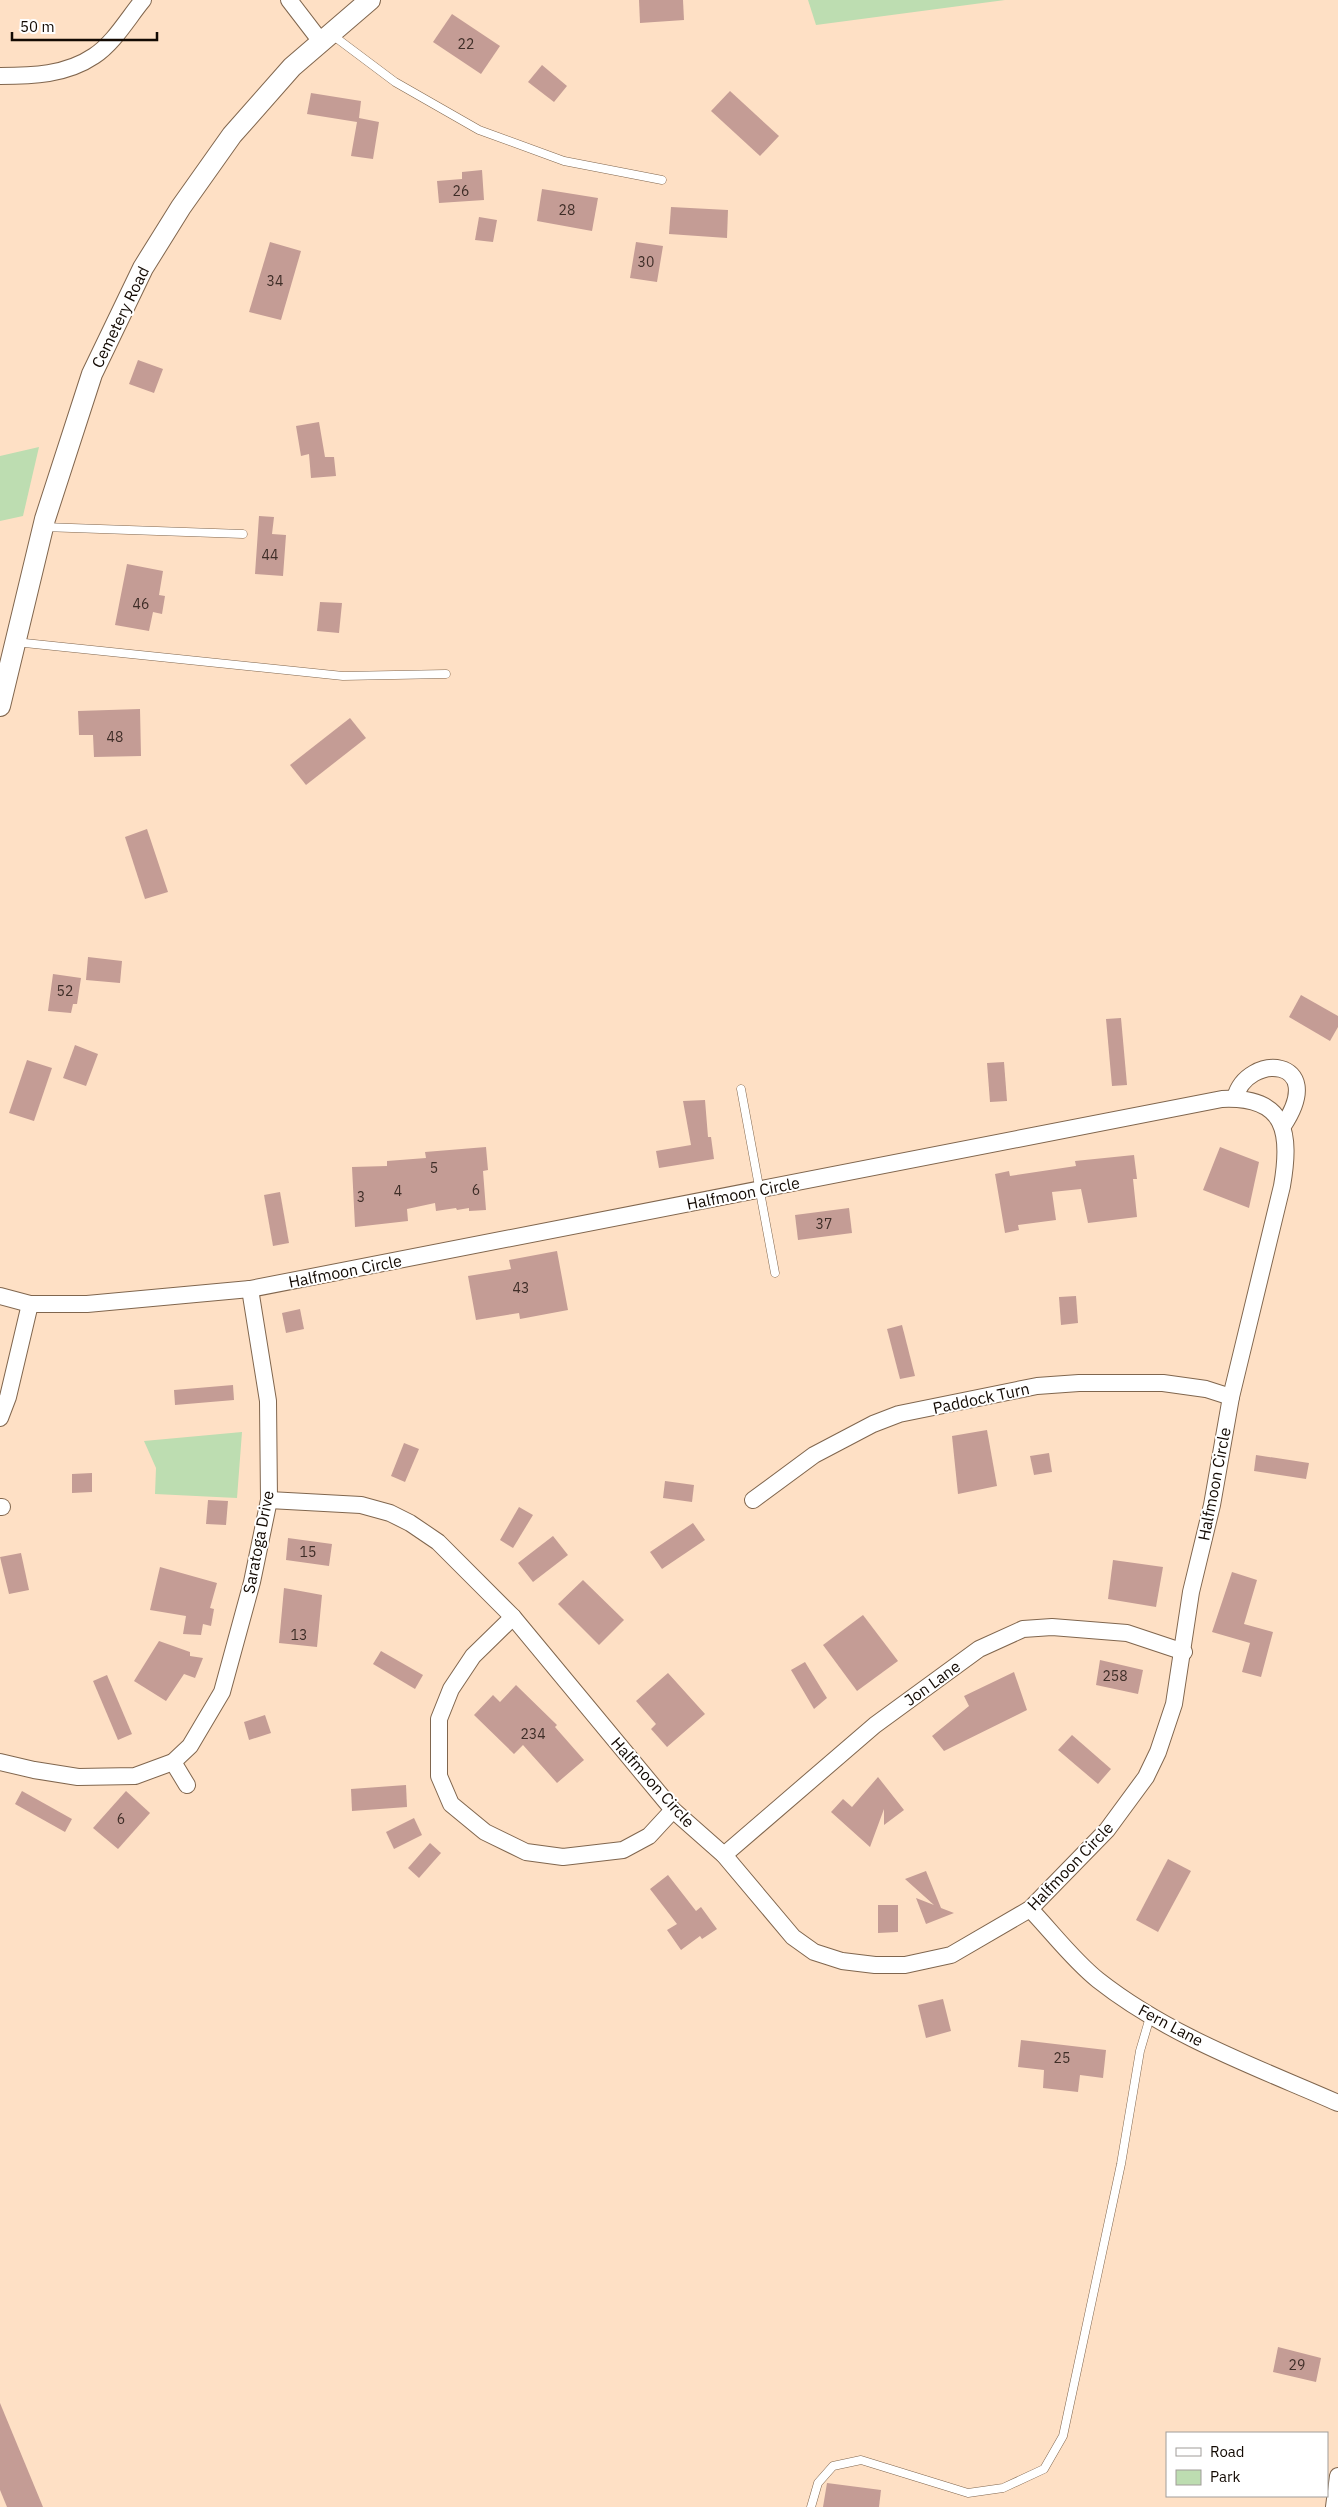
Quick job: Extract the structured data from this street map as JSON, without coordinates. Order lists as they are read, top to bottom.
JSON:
{
  "streets": {
    "street": [
      "Cemetery Road",
      "Halfmoon Circle",
      "Paddock Turn",
      "Saratoga Drive",
      "Jon Lane",
      "Fern Lane"
    ]
  },
  "crossings": [
    ["Halfmoon Circle", "Paddock Turn"],
    ["Halfmoon Circle", "Saratoga Drive"],
    ["Halfmoon Circle", "Jon Lane"],
    ["Halfmoon Circle", "Fern Lane"]
  ],
  "house_numbers": [
    "22",
    "26",
    "28",
    "30",
    "34",
    "44",
    "46",
    "48",
    "52",
    "5",
    "6",
    "4",
    "3",
    "37",
    "43",
    "15",
    "13",
    "258",
    "234",
    "6",
    "25",
    "29"
  ],
  "legend": ["Road", "Park"],
  "scale_bar": "50 m"
}
